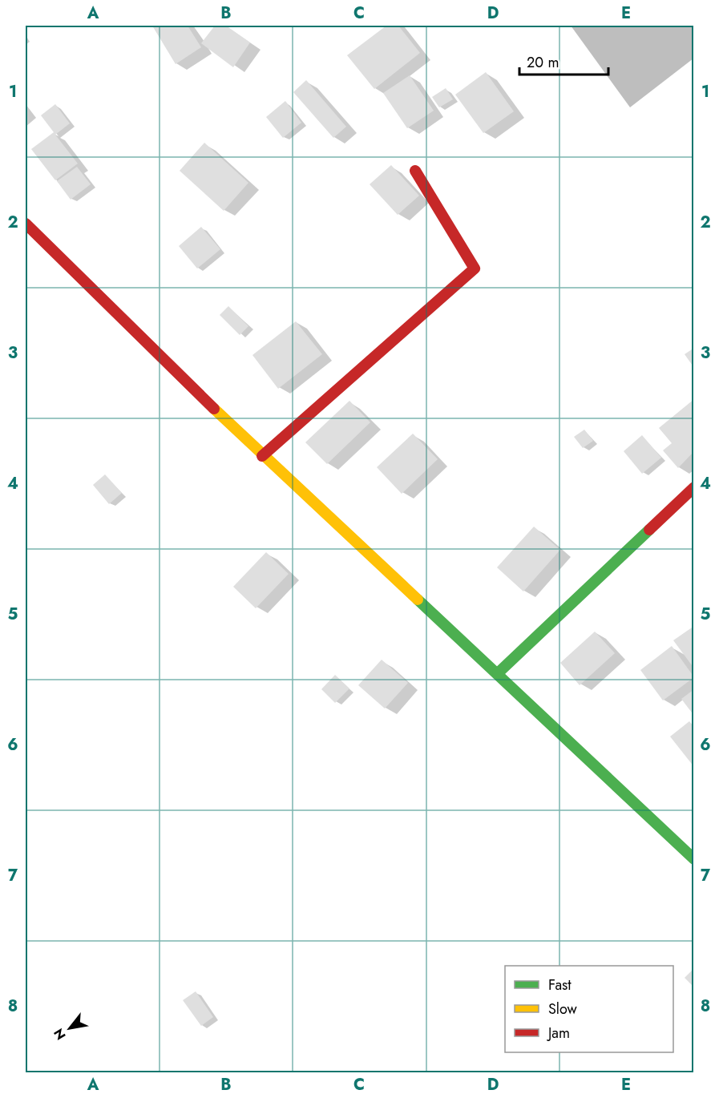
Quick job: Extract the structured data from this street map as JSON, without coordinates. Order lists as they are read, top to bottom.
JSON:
{
  "legend": ["Fast", "Slow", "Jam"],
  "scale_bar": "20 m",
  "north": "bottom left",
  "grid": {
    "columns": [
      "A",
      "B",
      "C",
      "D",
      "E"
    ],
    "rows": [
      "1",
      "2",
      "3",
      "4",
      "5",
      "6",
      "7",
      "8"
    ]
  }
}
